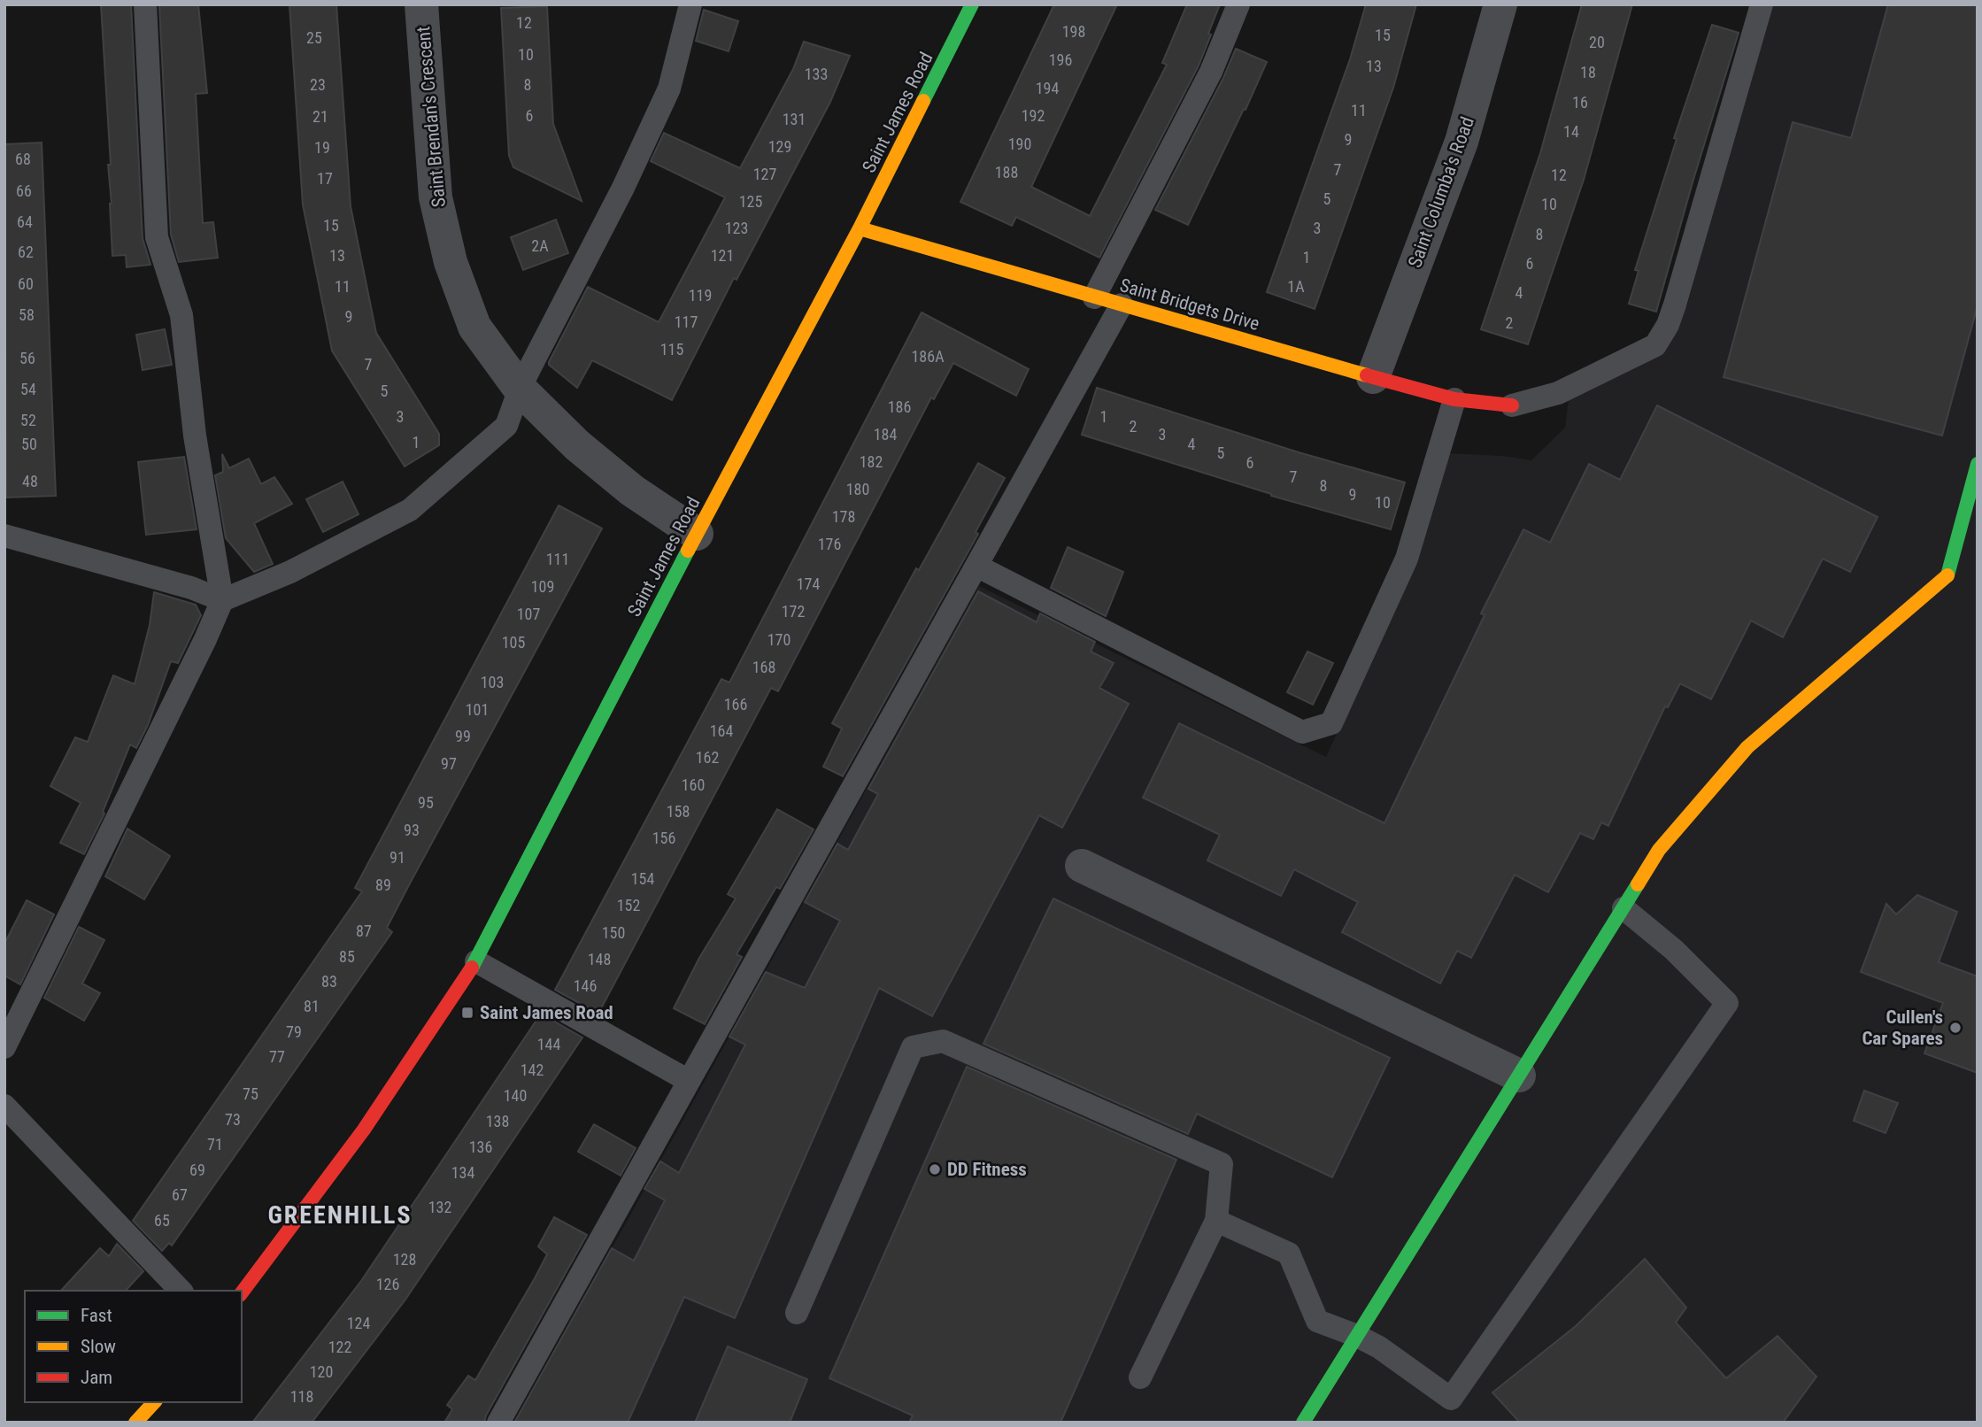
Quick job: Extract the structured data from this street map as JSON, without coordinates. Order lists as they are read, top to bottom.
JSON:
{
  "streets": {
    "street": [
      "Saint James Road",
      "Saint Brendan's Crescent",
      "Saint Columba's Road",
      "Saint Bridgets Drive"
    ]
  },
  "crossings": [
    ["Saint James Road", "Saint Brendan's Crescent"],
    ["Saint James Road", "Saint Bridgets Drive"],
    ["Saint Columba's Road", "Saint Bridgets Drive"]
  ],
  "districts": ["GREENHILLS"],
  "places": {
    "transit": ["Saint James Road"],
    "other": ["Cullen's Car Spares", "DD Fitness"]
  },
  "house_numbers": [
    "12",
    "198",
    "15",
    "25",
    "20",
    "10",
    "196",
    "13",
    "18",
    "133",
    "23",
    "8",
    "194",
    "16",
    "11",
    "6",
    "192",
    "21",
    "131",
    "14",
    "9",
    "190",
    "129",
    "19",
    "68",
    "7",
    "188",
    "127",
    "12",
    "17",
    "66",
    "5",
    "125",
    "10",
    "64",
    "15",
    "123",
    "3",
    "8",
    "2A",
    "62",
    "13",
    "121",
    "1",
    "6",
    "60",
    "11",
    "1A",
    "4",
    "119",
    "58",
    "9",
    "117",
    "2",
    "115",
    "186A",
    "56",
    "7",
    "54",
    "5",
    "186",
    "3",
    "1",
    "52",
    "2",
    "184",
    "3",
    "1",
    "50",
    "4",
    "5",
    "182",
    "6",
    "7",
    "48",
    "8",
    "180",
    "9",
    "10",
    "178",
    "176",
    "111",
    "174",
    "109",
    "172",
    "107",
    "170",
    "105",
    "168",
    "103",
    "166",
    "101",
    "164",
    "99",
    "162",
    "97",
    "160",
    "95",
    "158",
    "93",
    "156",
    "91",
    "154",
    "89",
    "152",
    "87",
    "150",
    "85",
    "148",
    "83",
    "146",
    "81",
    "79",
    "144",
    "77",
    "142",
    "75",
    "140",
    "73",
    "138",
    "71",
    "136",
    "69",
    "134",
    "67",
    "132",
    "65",
    "128",
    "126",
    "124",
    "122",
    "120",
    "118"
  ],
  "legend": ["Fast", "Slow", "Jam"]
}
